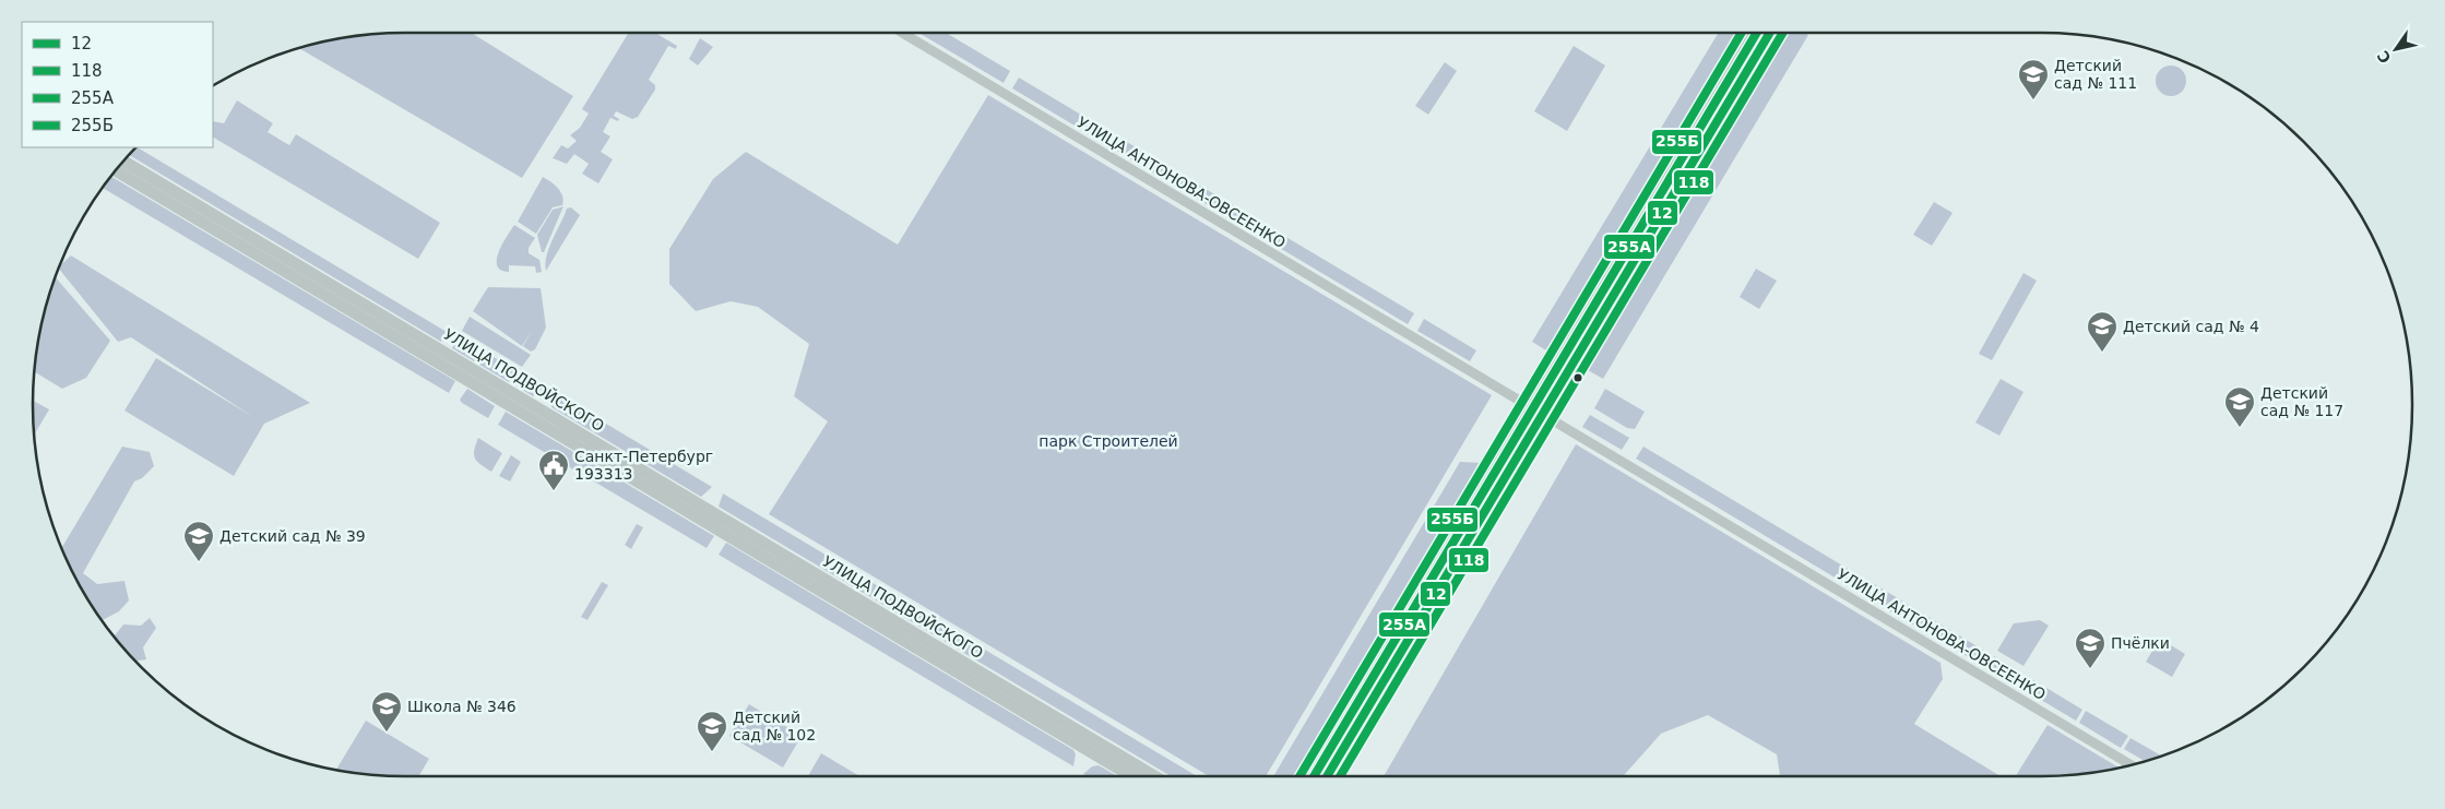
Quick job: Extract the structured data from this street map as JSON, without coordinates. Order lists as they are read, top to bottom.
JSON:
{
  "streets": {
    "street": ["УЛИЦА АНТОНОВА-ОВСЕЕНКО", "УЛИЦА ПОДВОЙСКОГО"]
  },
  "parks": ["парк Строителей"],
  "places": {
    "school or university": [
      "Детский сад № 111",
      "Детский сад № 4",
      "Детский сад № 117",
      "Детский сад № 39",
      "Пчёлки",
      "Школа № 346",
      "Детский сад № 102"
    ],
    "public building": ["Санкт-Петербург 193313"]
  },
  "lines": [
    "transit line 12",
    "transit line 118",
    "transit line 255А",
    "transit line 255Б"
  ],
  "legend": [
    "12",
    "118",
    "255А",
    "255Б"
  ],
  "north": "bottom left"
}
